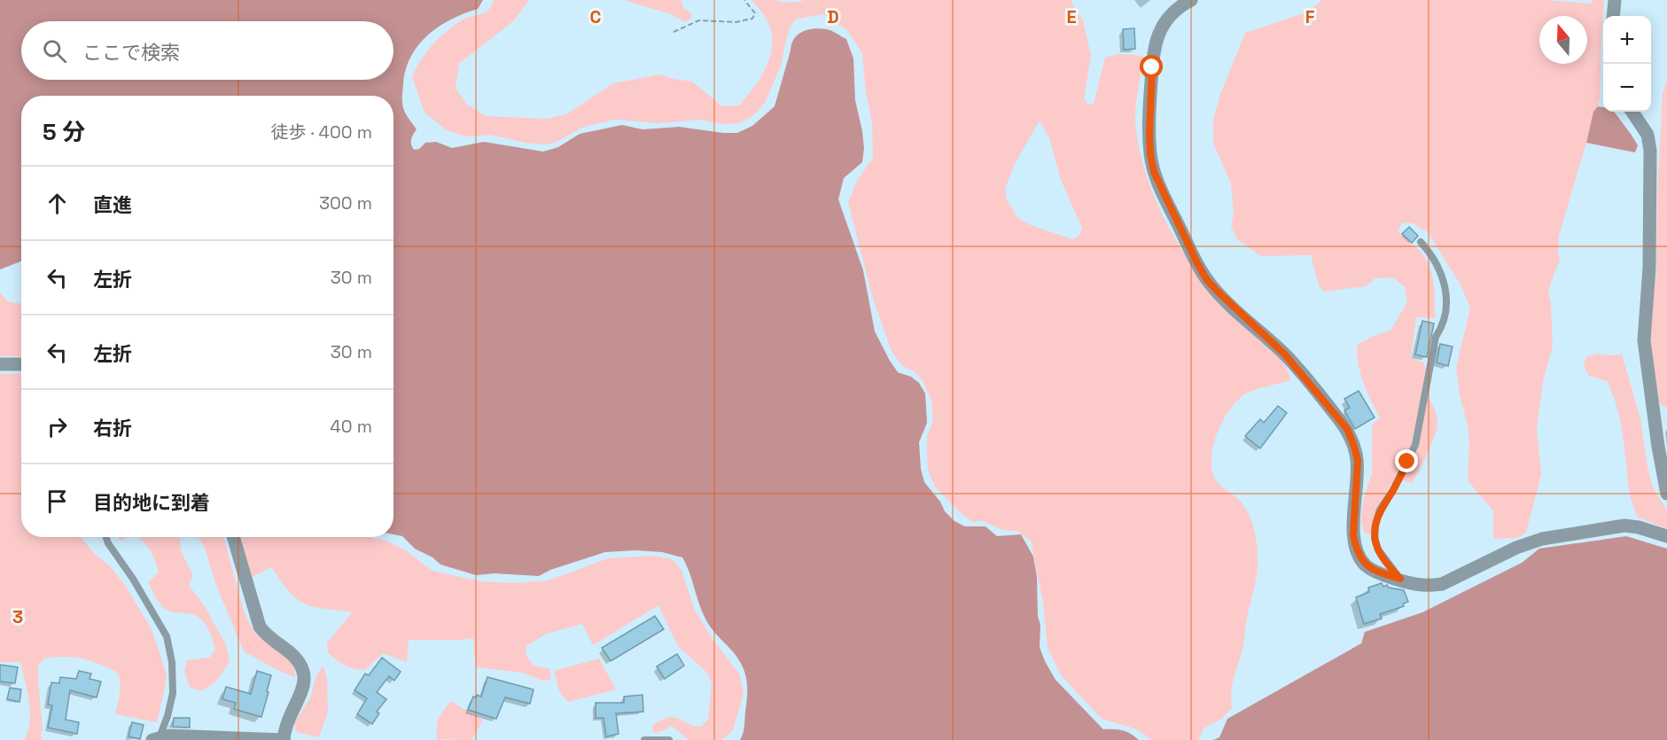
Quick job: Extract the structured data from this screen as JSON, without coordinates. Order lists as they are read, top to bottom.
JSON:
{
  "north": "top",
  "page": {
    "map_buttons": ["+", "−"],
    "search": "ここで検索",
    "heading": ["5 分", "徒歩 · 400 m"],
    "list": [
      ["直進", "300 m"],
      ["左折", "30 m"],
      ["左折", "30 m"],
      ["右折", "40 m"],
      "目的地に到着"
    ]
  },
  "grid": {
    "columns": [
      "C",
      "D",
      "E",
      "F"
    ],
    "rows": ["3"]
  }
}
